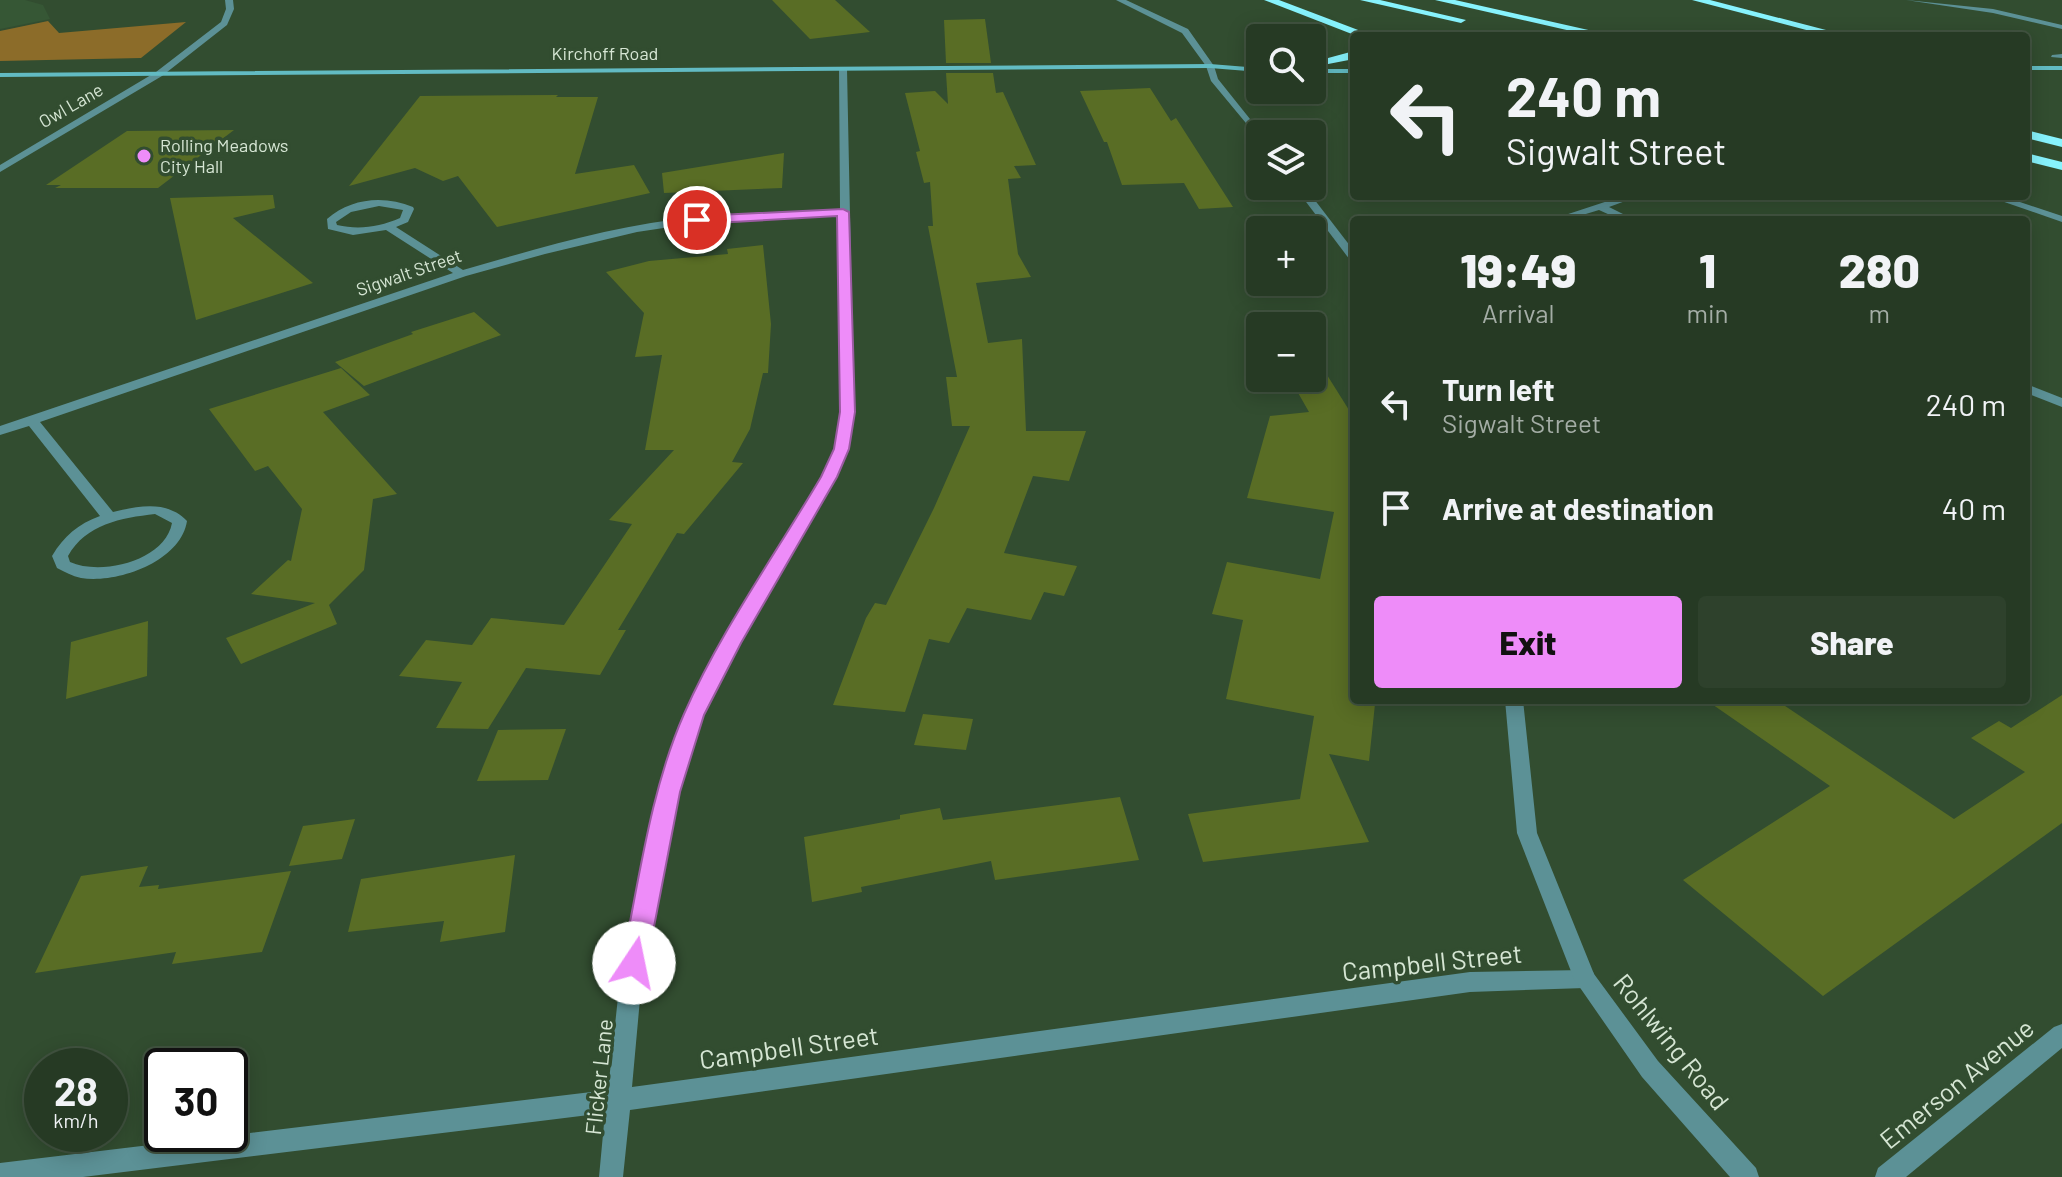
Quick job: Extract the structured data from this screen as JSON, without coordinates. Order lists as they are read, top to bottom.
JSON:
{
  "streets": {
    "main road": ["Kirchoff Road"],
    "street": [
      "Owl Lane",
      "Sigwalt Street",
      "Campbell Street",
      "Rohlwing Road",
      "Flicker Lane",
      "Emerson Avenue"
    ]
  },
  "crossings": [
    ["Kirchoff Road", "Owl Lane"],
    ["Kirchoff Road", "Flicker Lane"],
    ["Sigwalt Street", "Flicker Lane"],
    ["Campbell Street", "Rohlwing Road"],
    ["Campbell Street", "Flicker Lane"]
  ],
  "places": ["Rolling Meadows City Hall"],
  "page": {
    "map_buttons": ["+", "−"],
    "turn": ["240 m", "Sigwalt Street"],
    "eta": [
      "19:49",
      "Arrival",
      "1",
      "min",
      "280",
      "m"
    ],
    "list": [
      {
        "name": "Turn left",
        "note": "Sigwalt Street",
        "value": "240 m"
      },
      {
        "name": "Arrive at destination",
        "value": "40 m"
      }
    ],
    "buttons": ["Exit", "Share"],
    "speed": "28 km/h",
    "limit": "30"
  }
}
